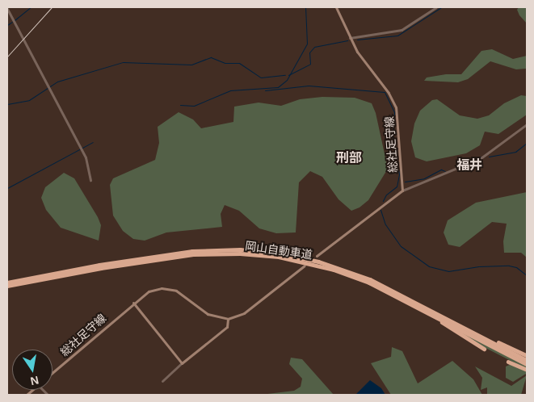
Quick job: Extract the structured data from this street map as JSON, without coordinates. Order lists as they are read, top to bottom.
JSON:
{
  "streets": {
    "highway": ["岡山自動車道"],
    "main road": ["総社足守線"]
  },
  "districts": ["刑部", "福井"],
  "north": "bottom"
}
